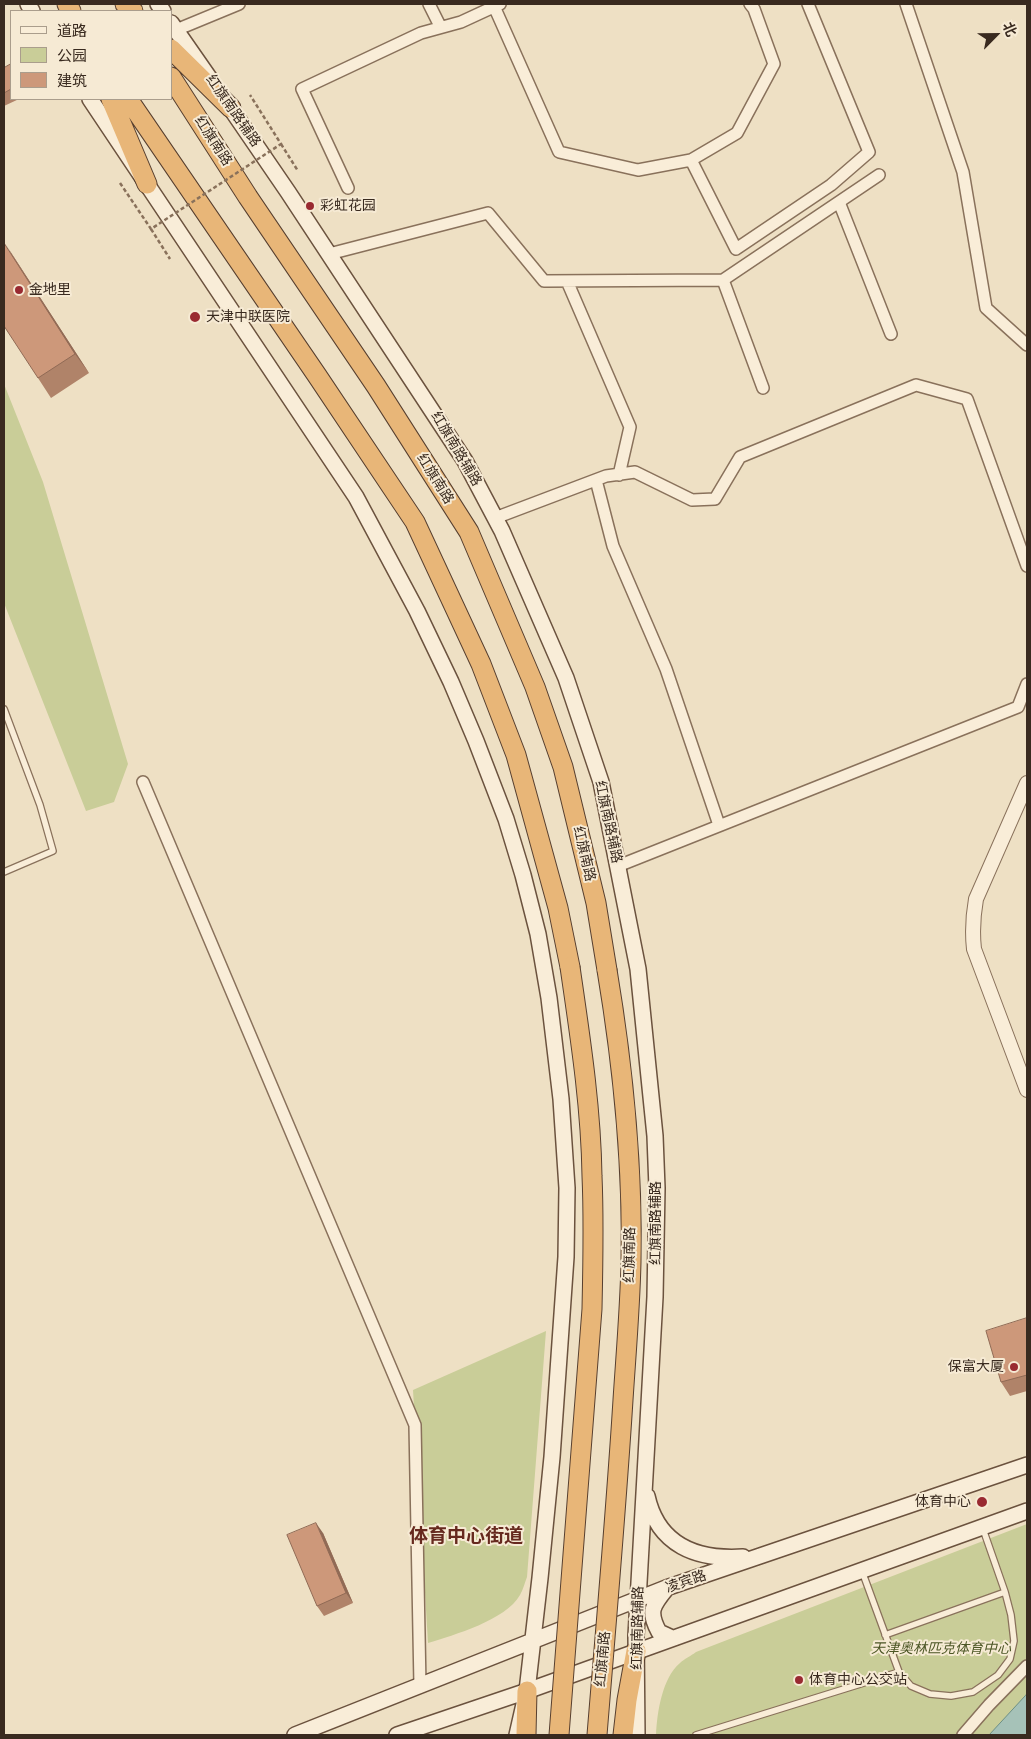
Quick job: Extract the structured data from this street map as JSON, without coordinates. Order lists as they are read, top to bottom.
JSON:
{
  "streets": {
    "highway": ["红旗南路"],
    "main road": ["红旗南路辅路", "凌宾路"]
  },
  "crossings": [
    ["红旗南路辅路", "凌宾路"]
  ],
  "districts": ["体育中心街道"],
  "parks": ["天津奥林匹克体育中心"],
  "places": [
    "彩虹花园",
    "金地里",
    "天津中联医院",
    "保富大厦",
    "体育中心",
    "体育中心公交站"
  ],
  "legend": ["道路", "公园", "建筑"],
  "north": "top right"
}
